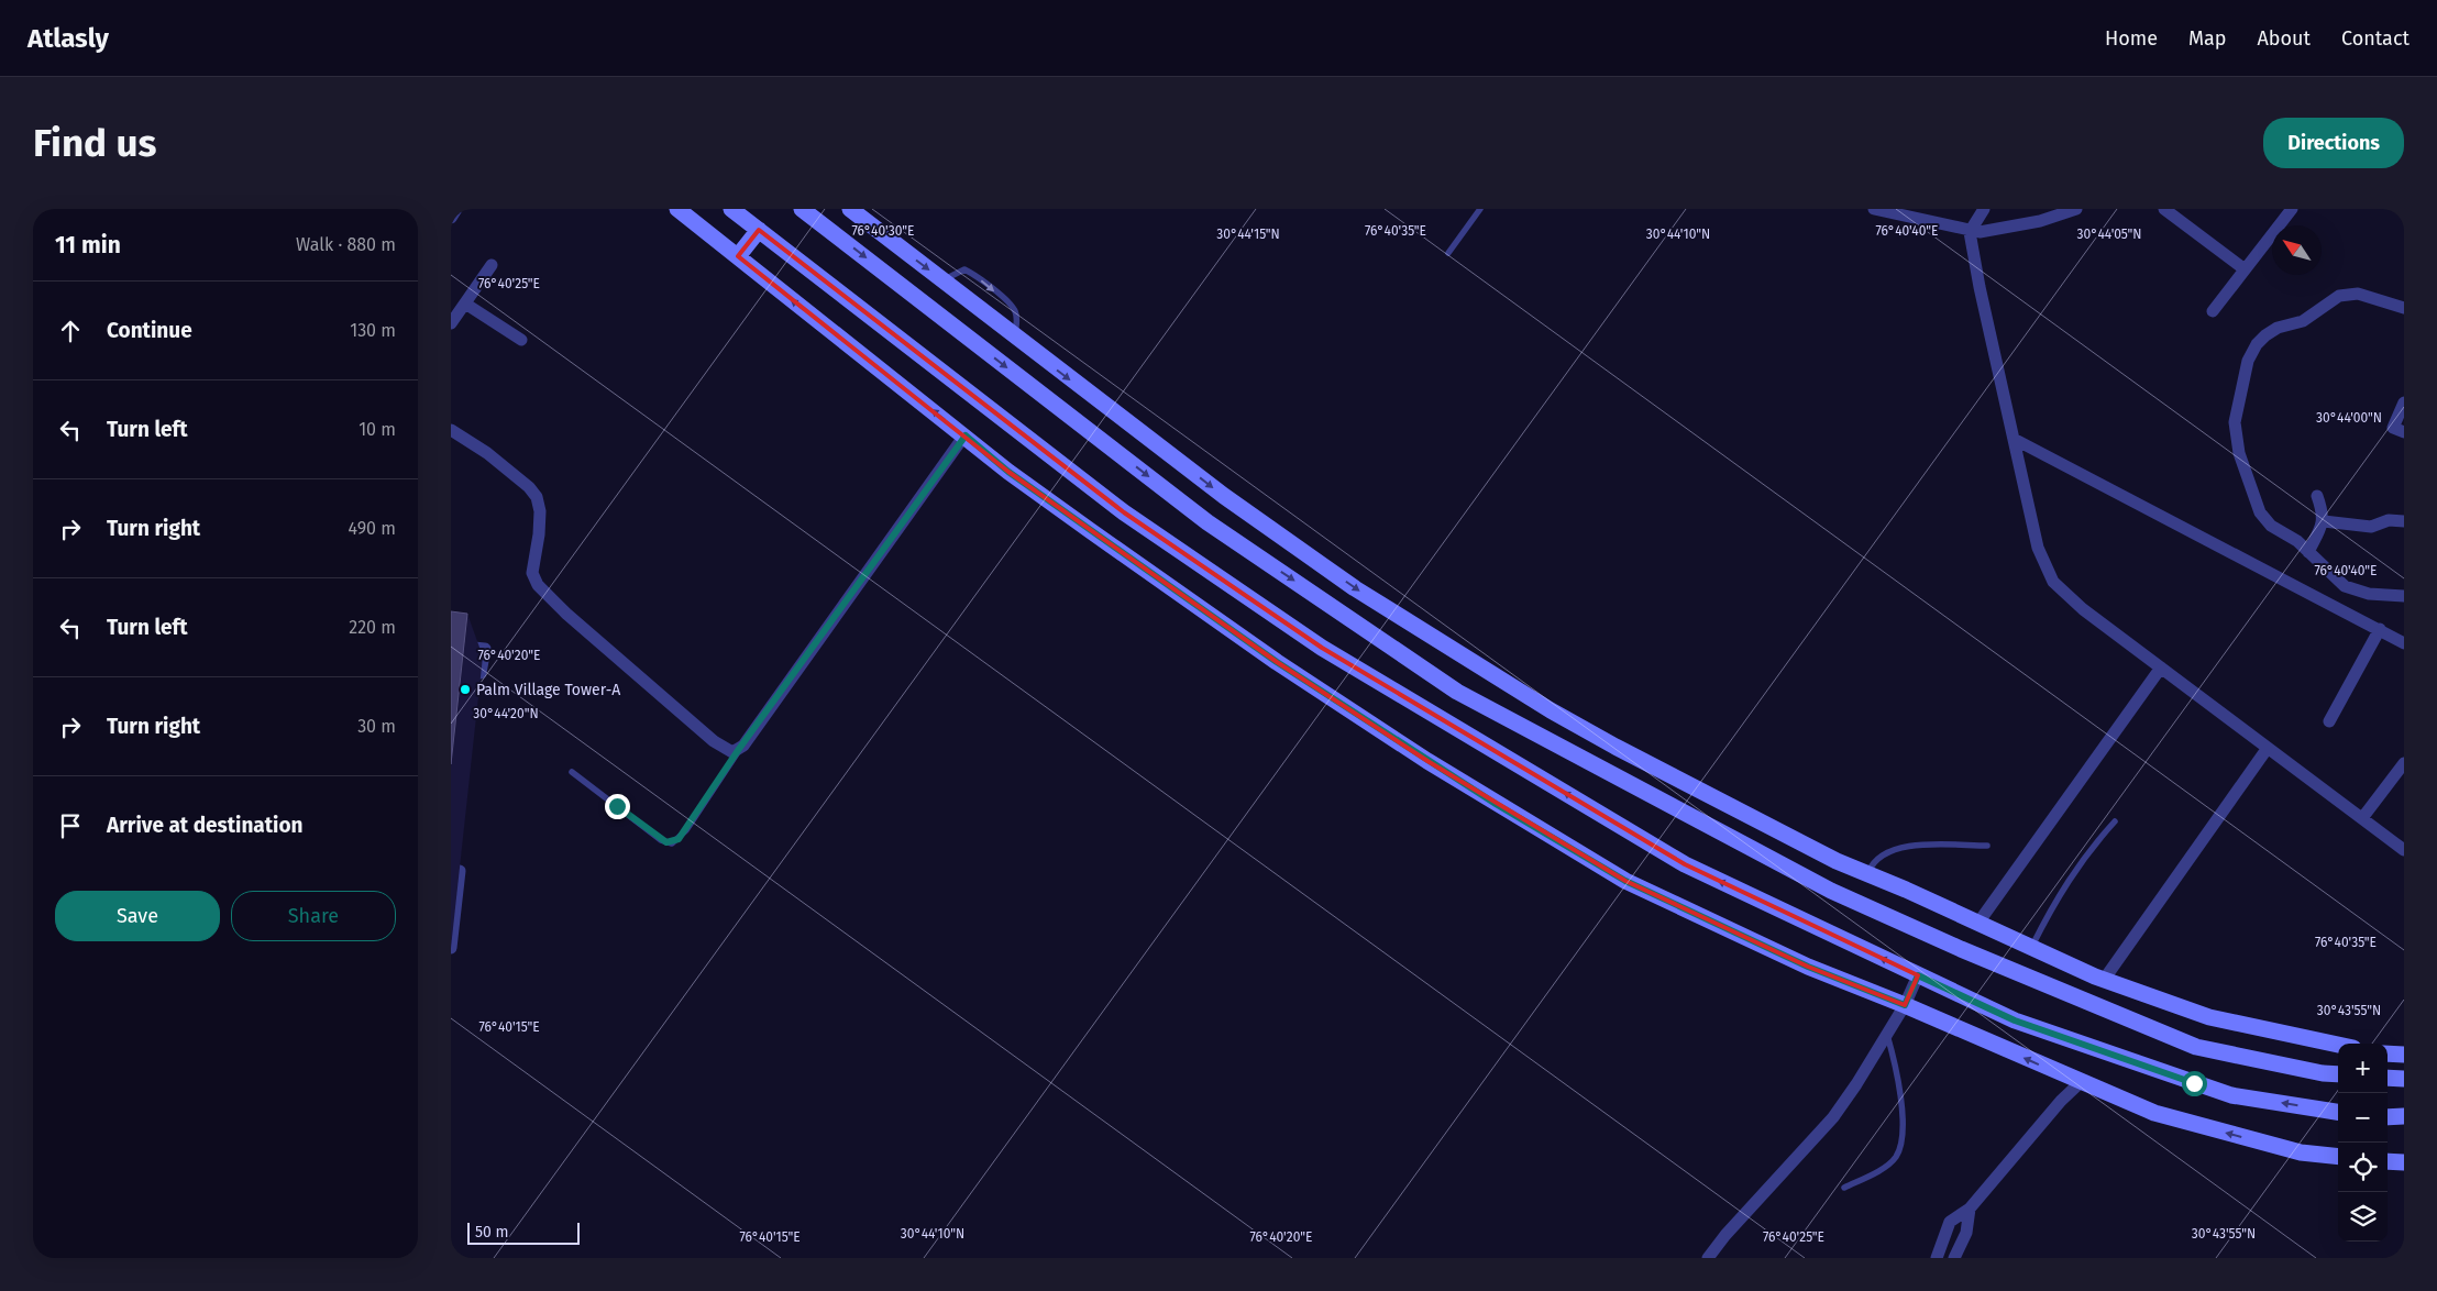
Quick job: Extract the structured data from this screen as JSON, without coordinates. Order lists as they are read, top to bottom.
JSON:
{
  "places": ["Palm Village Tower-A"],
  "scale_bar": "50 m",
  "north": "top left",
  "page": {
    "header": "Atlasly",
    "nav": [
      "Home",
      "Map",
      "About",
      "Contact"
    ],
    "buttons": [
      "Directions",
      ["Save", "Share"]
    ],
    "title": "Find us",
    "heading": ["11 min", "Walk · 880 m"],
    "list": [
      ["Continue", "130 m"],
      ["Turn left", "10 m"],
      ["Turn right", "490 m"],
      ["Turn left", "220 m"],
      ["Turn right", "30 m"],
      "Arrive at destination"
    ],
    "map_buttons": ["+", "−"],
    "scale": "50 m"
  },
  "coordinates": [
    "76°40'35\"E",
    "76°40'30\"E",
    "76°40'40\"E",
    "30°44'15\"N",
    "30°44'10\"N",
    "30°44'05\"N",
    "76°40'25\"E",
    "30°44'00\"N",
    "76°40'20\"E",
    "30°44'20\"N",
    "30°43'55\"N",
    "76°40'15\"E"
  ]
}
